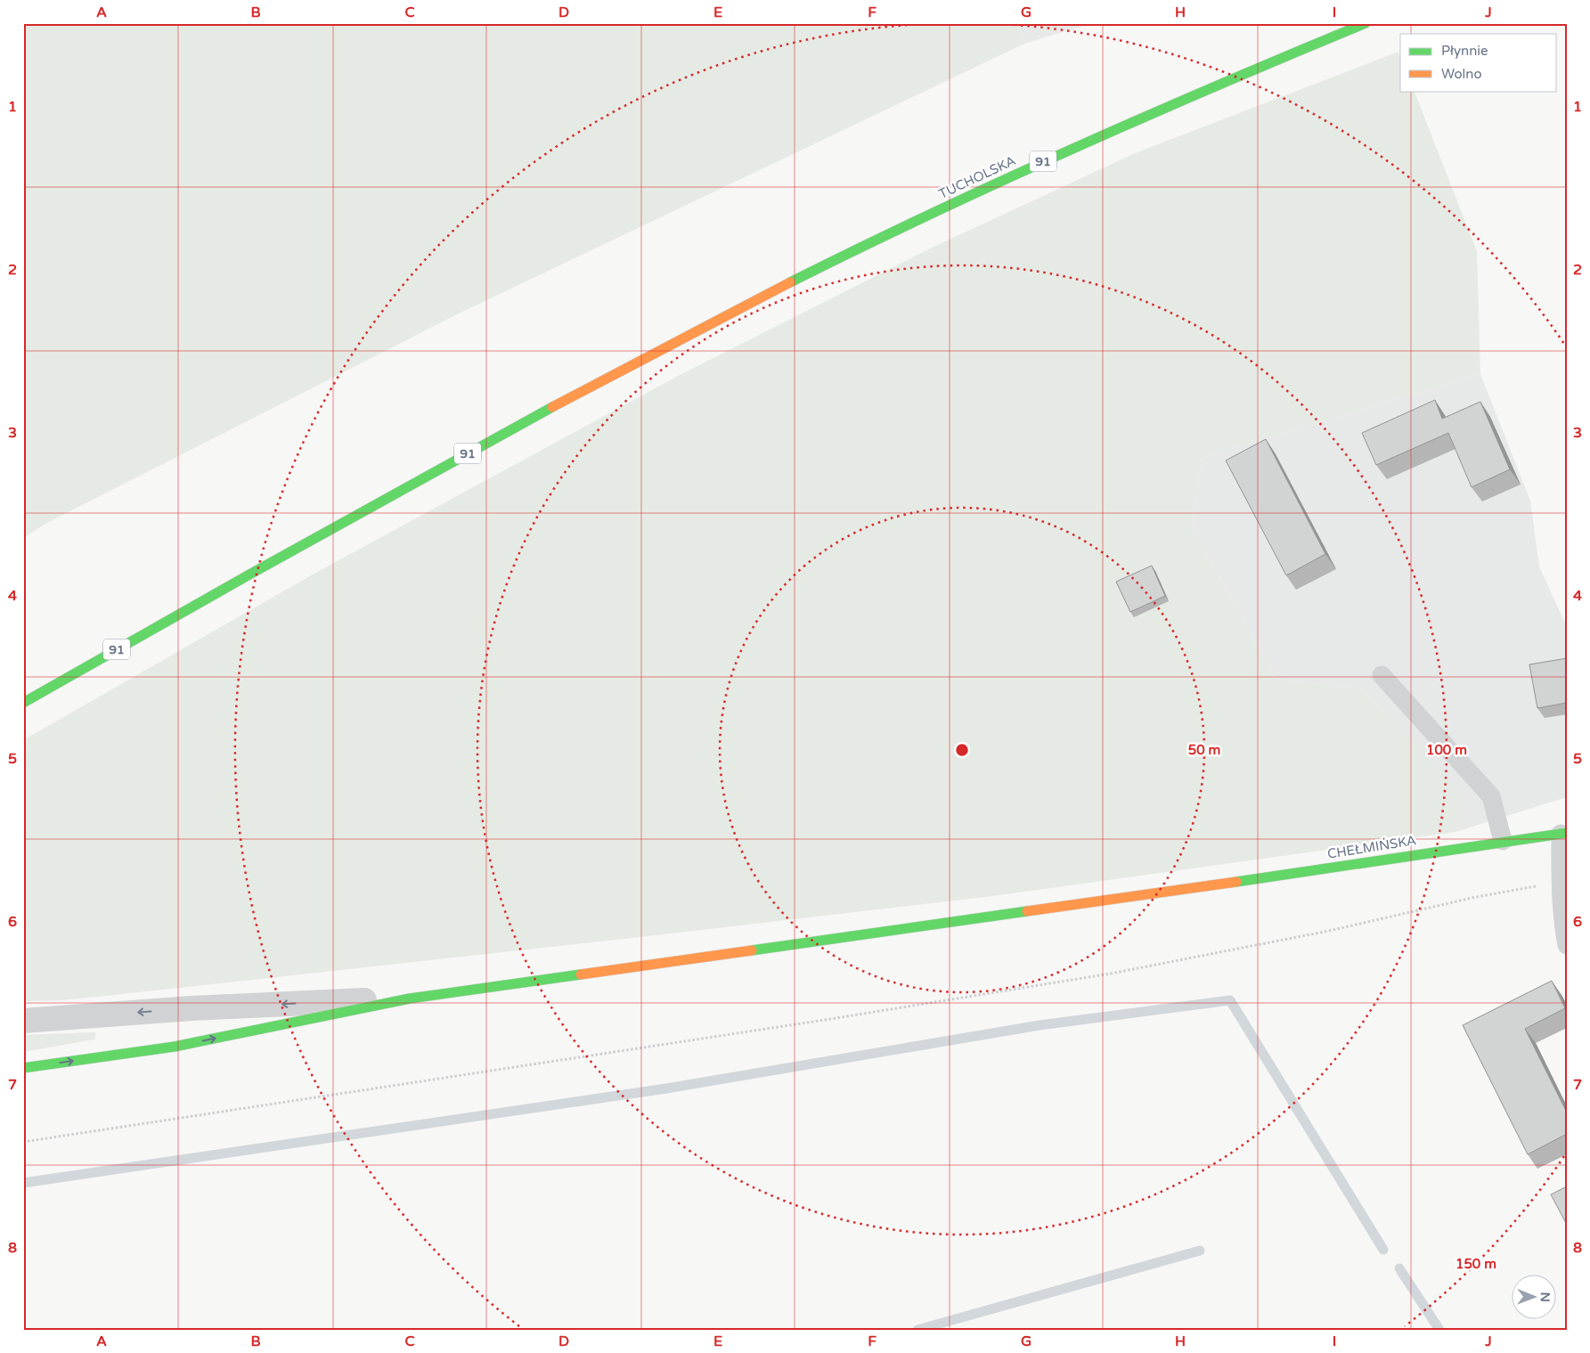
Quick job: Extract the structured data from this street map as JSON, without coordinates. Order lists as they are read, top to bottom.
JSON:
{
  "streets": {
    "street": ["91", "TUCHOLSKA", "CHEŁMIŃSKA"]
  },
  "legend": ["Płynnie", "Wolno"],
  "north": "right",
  "grid": {
    "columns": [
      "A",
      "B",
      "C",
      "D",
      "E",
      "F",
      "G",
      "H",
      "I",
      "J"
    ],
    "rows": [
      "1",
      "2",
      "3",
      "4",
      "5",
      "6",
      "7",
      "8"
    ]
  },
  "rings": ["50 m", "100 m", "150 m"]
}
